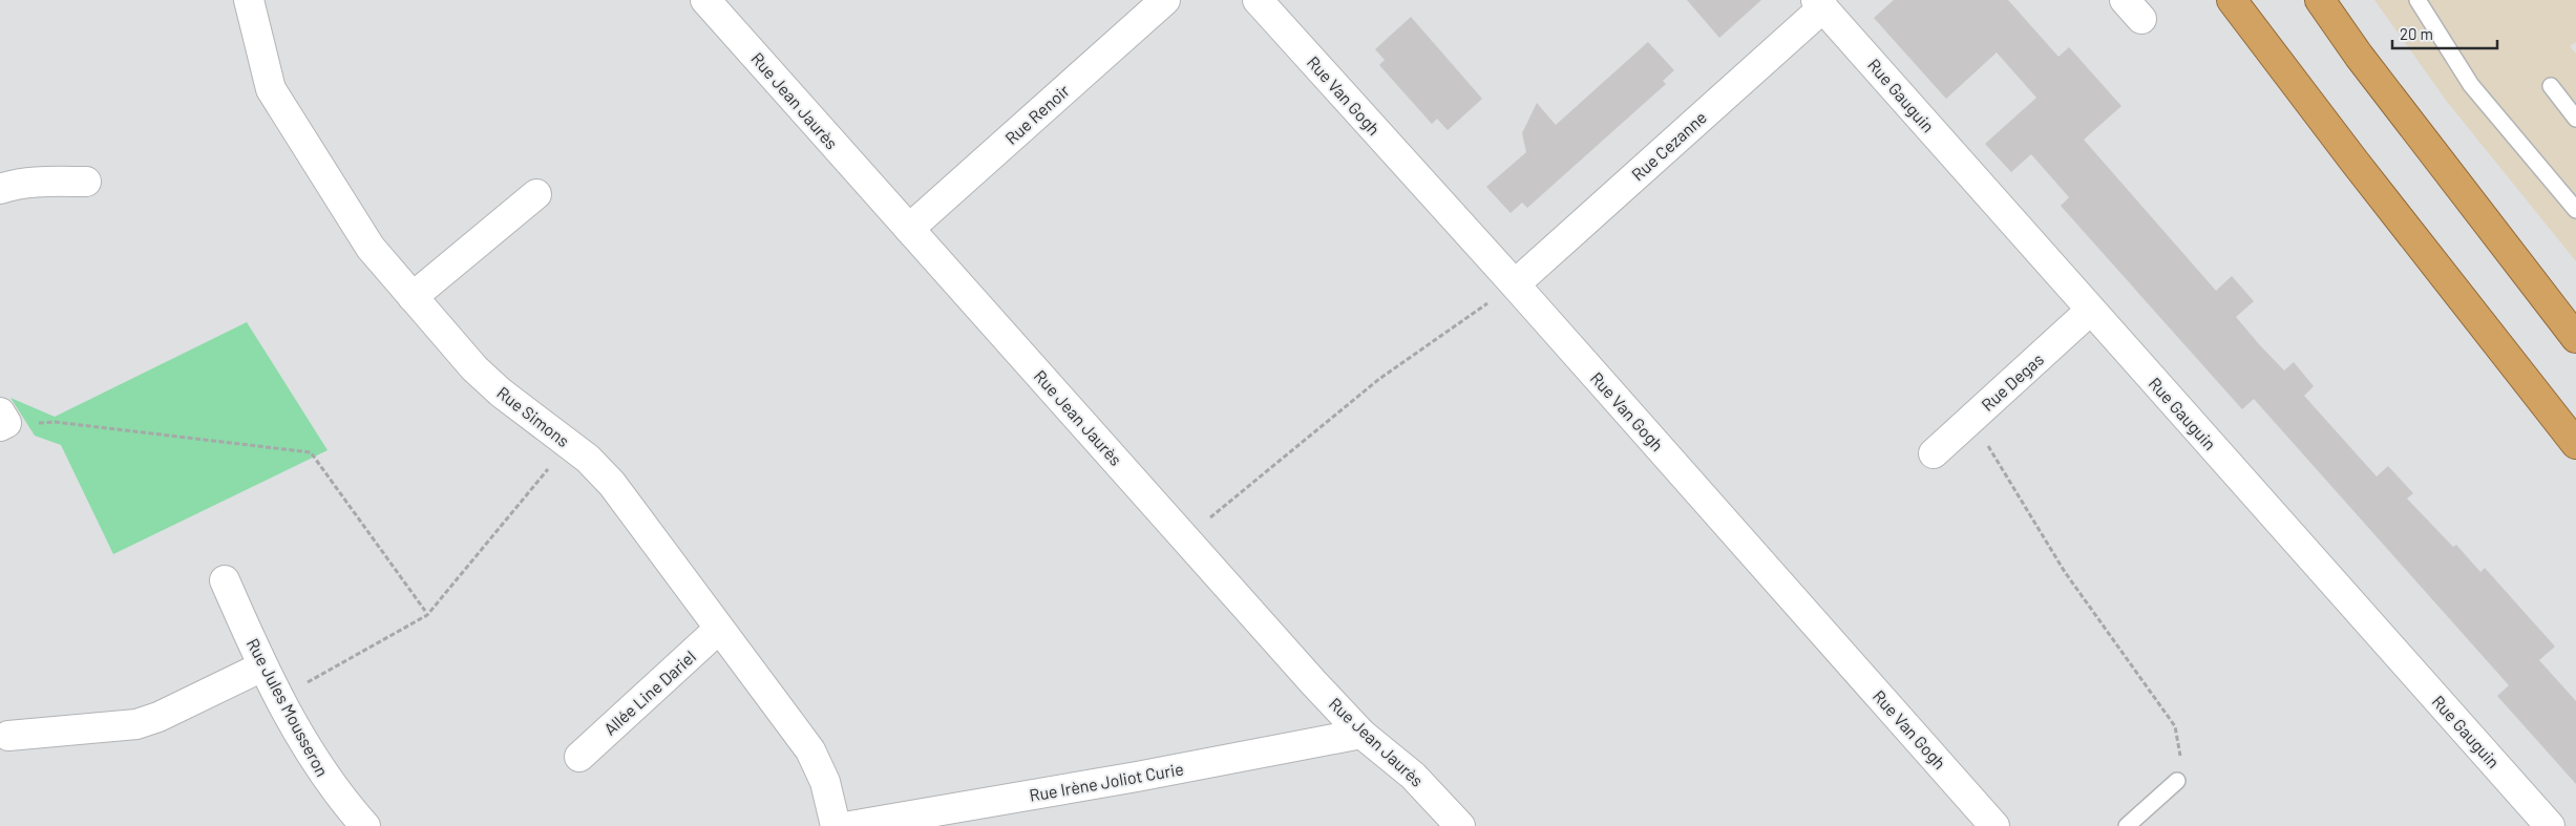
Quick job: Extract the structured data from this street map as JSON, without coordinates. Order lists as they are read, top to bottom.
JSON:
{
  "streets": {
    "street": [
      "Rue Van Gogh",
      "Rue Gauguin",
      "Rue Jean Jaurès",
      "Rue Renoir",
      "Rue Cezanne",
      "Rue Degas",
      "Rue Simons",
      "Allée Line Dariel",
      "Rue Jules Mousseron",
      "Rue Irène Joliot Curie"
    ]
  },
  "crossings": [
    ["Rue Van Gogh", "Rue Cezanne"],
    ["Rue Gauguin", "Rue Cezanne"],
    ["Rue Gauguin", "Rue Degas"],
    ["Rue Jean Jaurès", "Rue Renoir"],
    ["Rue Jean Jaurès", "Rue Irène Joliot Curie"],
    ["Rue Simons", "Allée Line Dariel"]
  ],
  "scale_bar": "20 m"
}
